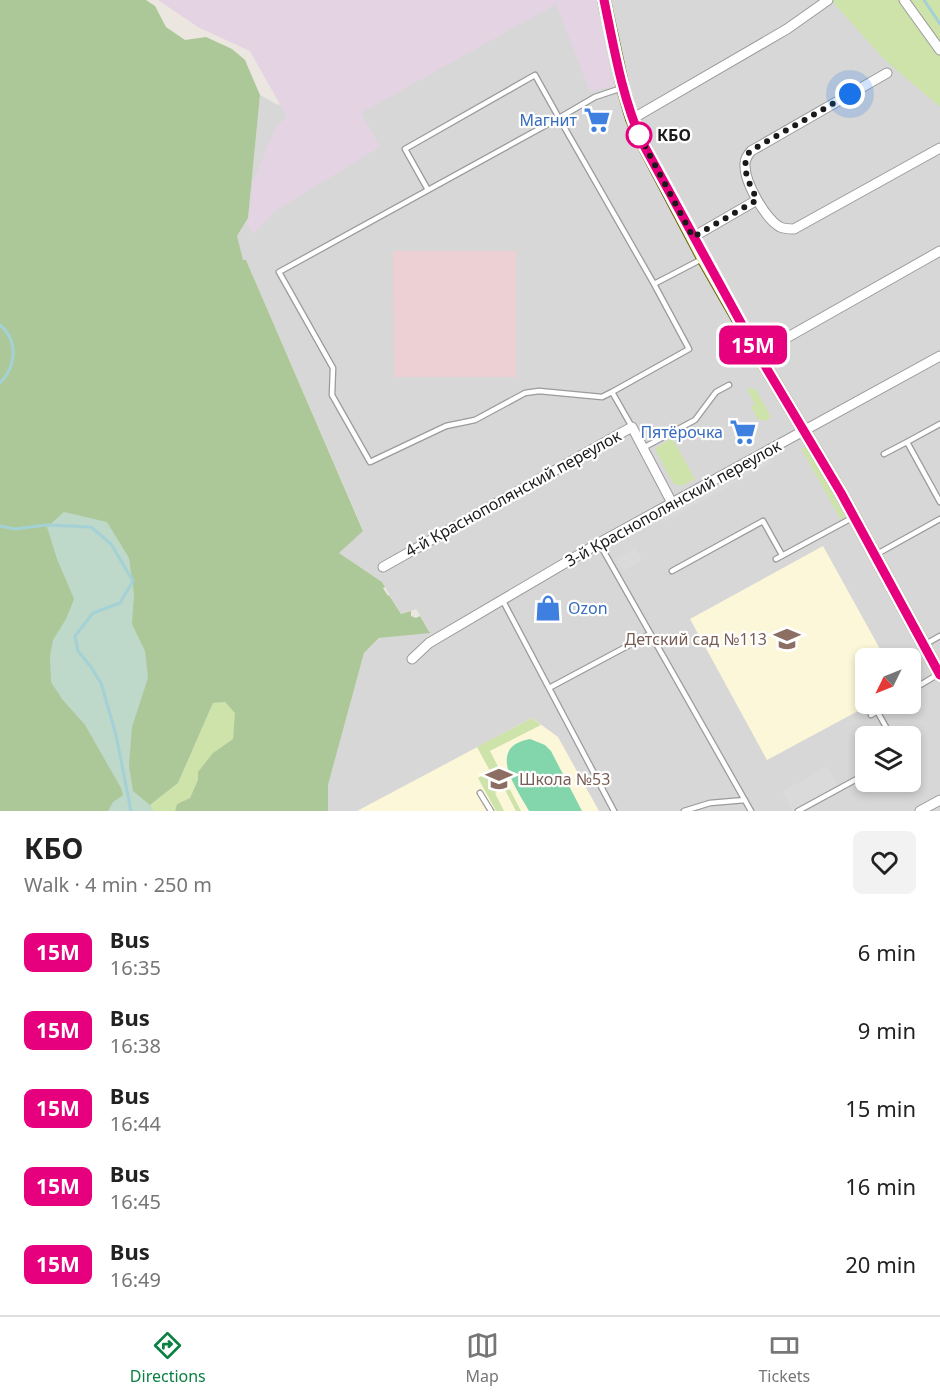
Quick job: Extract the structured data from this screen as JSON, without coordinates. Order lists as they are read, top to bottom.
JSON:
{
  "streets": {
    "street": ["4-й Краснополянский переулок", "3-й Краснополянский переулок"]
  },
  "crossings": [
    ["4-й Краснополянский переулок", "3-й Краснополянский переулок"]
  ],
  "places": {
    "supermarket": ["Магнит", "Пятёрочка"],
    "other": ["КБО"],
    "shop": ["Ozon"],
    "school or university": ["Детский сад №113", "Школа №53"]
  },
  "lines": ["bus line 15М"],
  "north": "bottom left",
  "page": {
    "on_map": "15М",
    "heading": ["КБО", "Walk · 4 min · 250 m"],
    "list": [
      {
        "mark": "15М",
        "name": "Bus",
        "note": "16:35",
        "value": "6 min"
      },
      {
        "mark": "15М",
        "name": "Bus",
        "note": "16:38",
        "value": "9 min"
      },
      {
        "mark": "15М",
        "name": "Bus",
        "note": "16:44",
        "value": "15 min"
      },
      {
        "mark": "15М",
        "name": "Bus",
        "note": "16:45",
        "value": "16 min"
      },
      {
        "mark": "15М",
        "name": "Bus",
        "note": "16:49",
        "value": "20 min"
      }
    ],
    "tabs": ["Directions", "Map", "Tickets"]
  }
}
